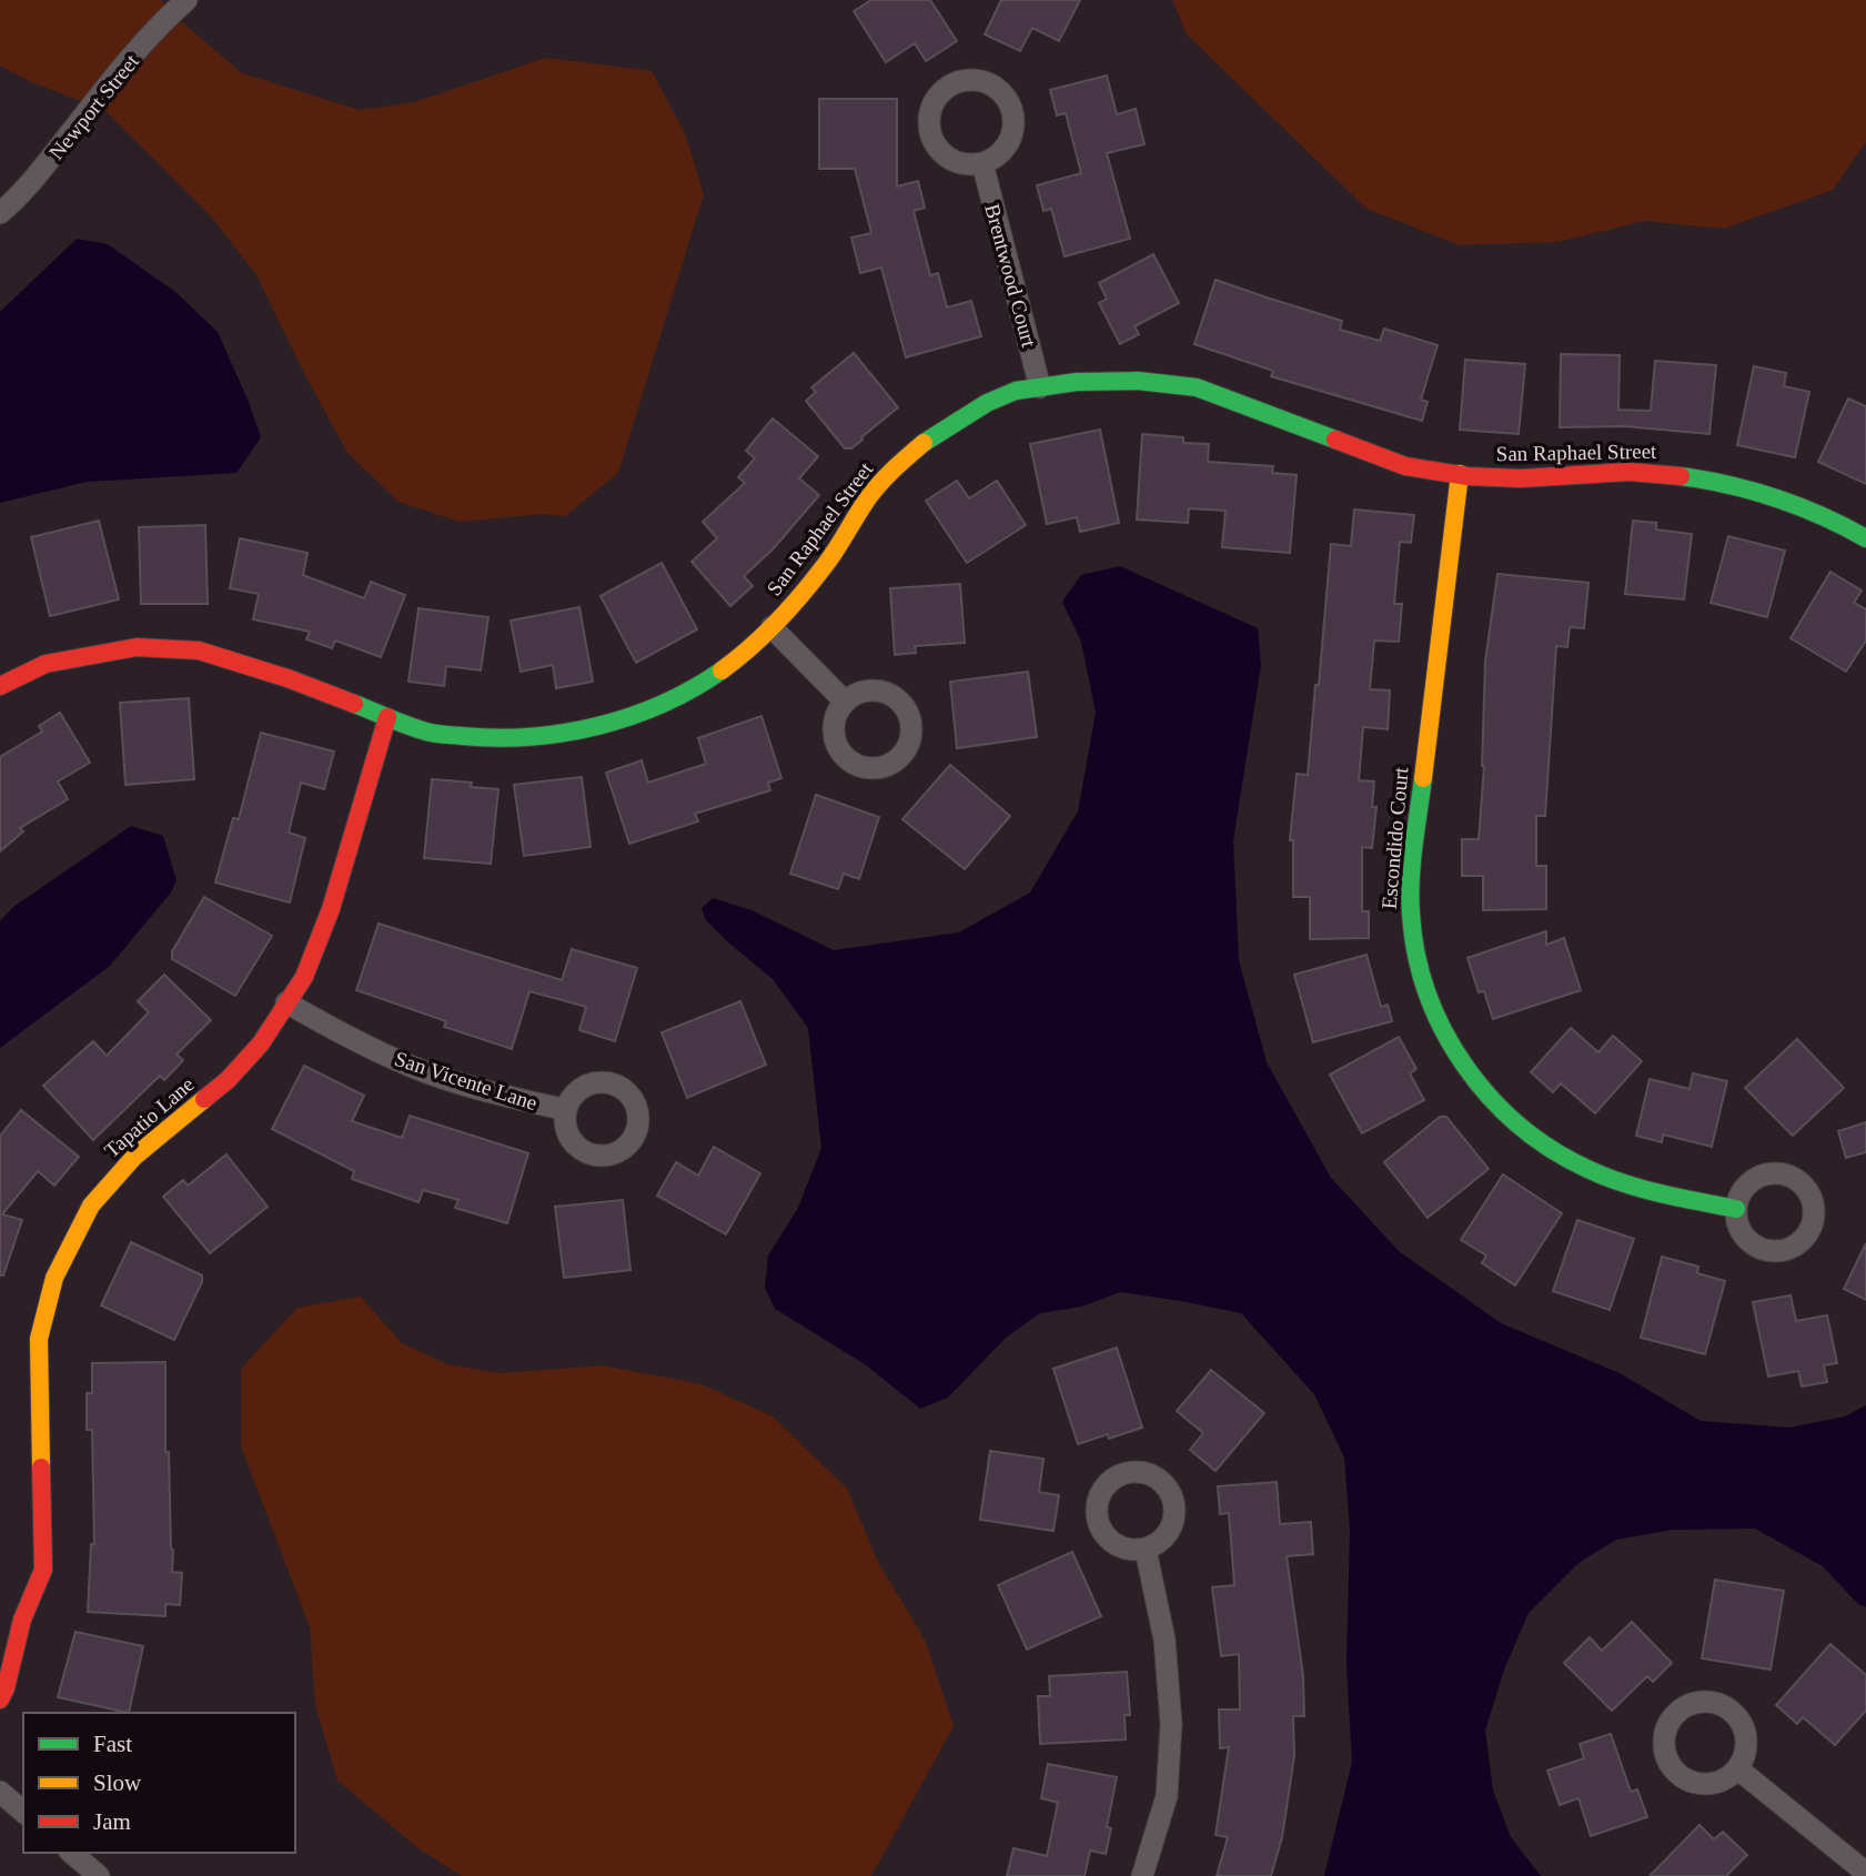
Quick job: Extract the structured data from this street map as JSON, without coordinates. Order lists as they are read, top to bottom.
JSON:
{
  "streets": {
    "street": [
      "Newport Street",
      "Brentwood Court",
      "San Raphael Street",
      "Escondido Court",
      "San Vicente Lane",
      "Tapatio Lane"
    ]
  },
  "crossings": [
    ["Brentwood Court", "San Raphael Street"],
    ["San Raphael Street", "Escondido Court"],
    ["San Raphael Street", "Tapatio Lane"],
    ["San Vicente Lane", "Tapatio Lane"]
  ],
  "legend": ["Fast", "Slow", "Jam"]
}
